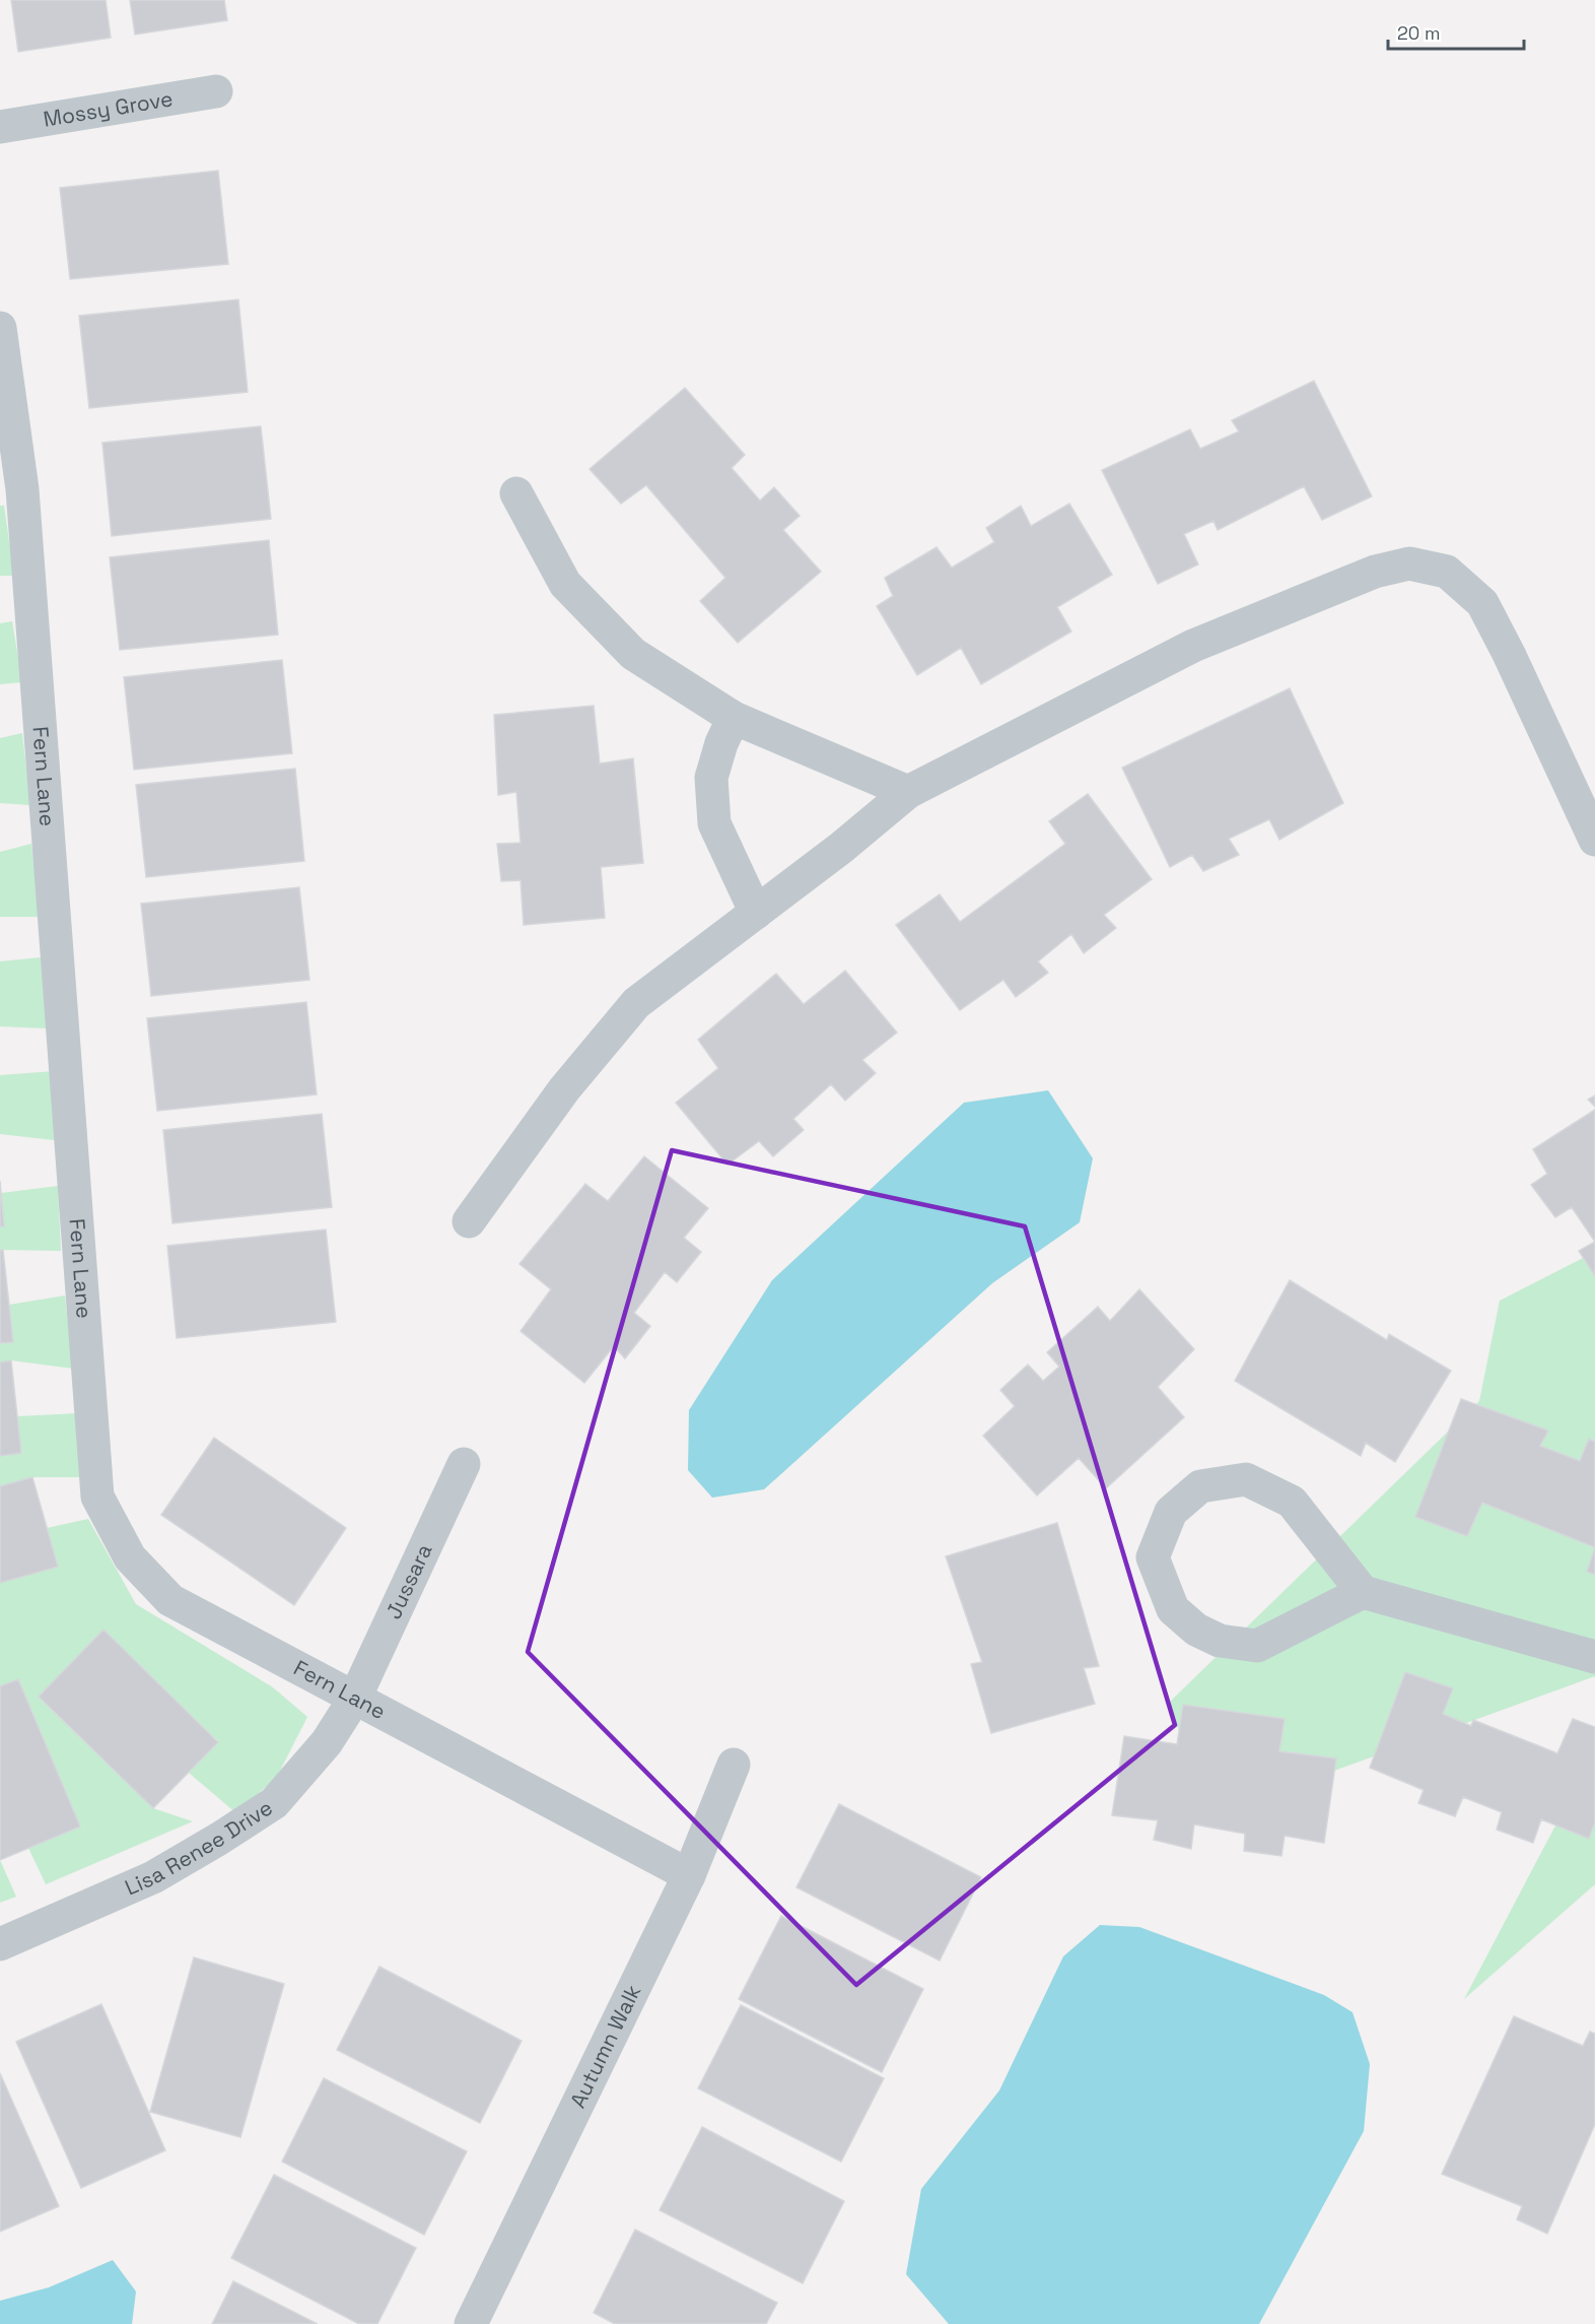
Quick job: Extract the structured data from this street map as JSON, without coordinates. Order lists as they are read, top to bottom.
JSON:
{
  "streets": {
    "street": [
      "Mossy Grove",
      "Fern Lane",
      "Jussara",
      "Lisa Renee Drive",
      "Autumn Walk"
    ]
  },
  "crossings": [
    ["Fern Lane", "Jussara"],
    ["Fern Lane", "Lisa Renee Drive"],
    ["Fern Lane", "Autumn Walk"],
    ["Jussara", "Lisa Renee Drive"]
  ],
  "scale_bar": "20 m"
}
